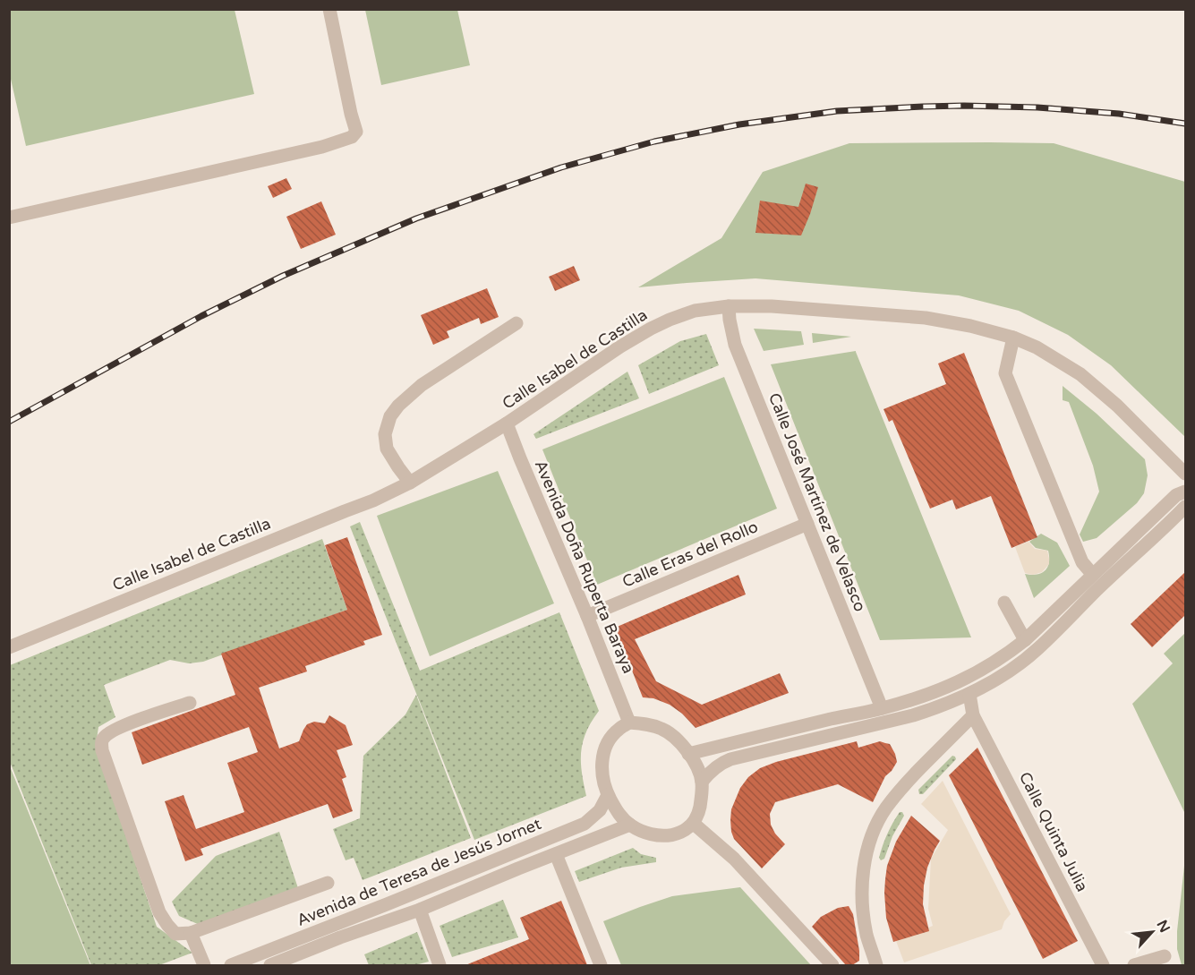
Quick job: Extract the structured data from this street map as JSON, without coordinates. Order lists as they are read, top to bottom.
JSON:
{
  "streets": {
    "street": [
      "Calle Isabel de Castilla",
      "Calle José Martínez de Velasco",
      "Calle Eras del Rollo",
      "Avenida Doña Ruperta Baraya",
      "Calle Quinta Julia",
      "Avenida de Teresa de Jesús Jornet"
    ]
  },
  "crossings": [
    ["Calle Isabel de Castilla", "Calle José Martínez de Velasco"],
    ["Calle Isabel de Castilla", "Avenida Doña Ruperta Baraya"],
    ["Calle José Martínez de Velasco", "Calle Eras del Rollo"],
    ["Calle Eras del Rollo", "Avenida Doña Ruperta Baraya"],
    ["Avenida Doña Ruperta Baraya", "Avenida de Teresa de Jesús Jornet"]
  ],
  "north": "top right"
}
